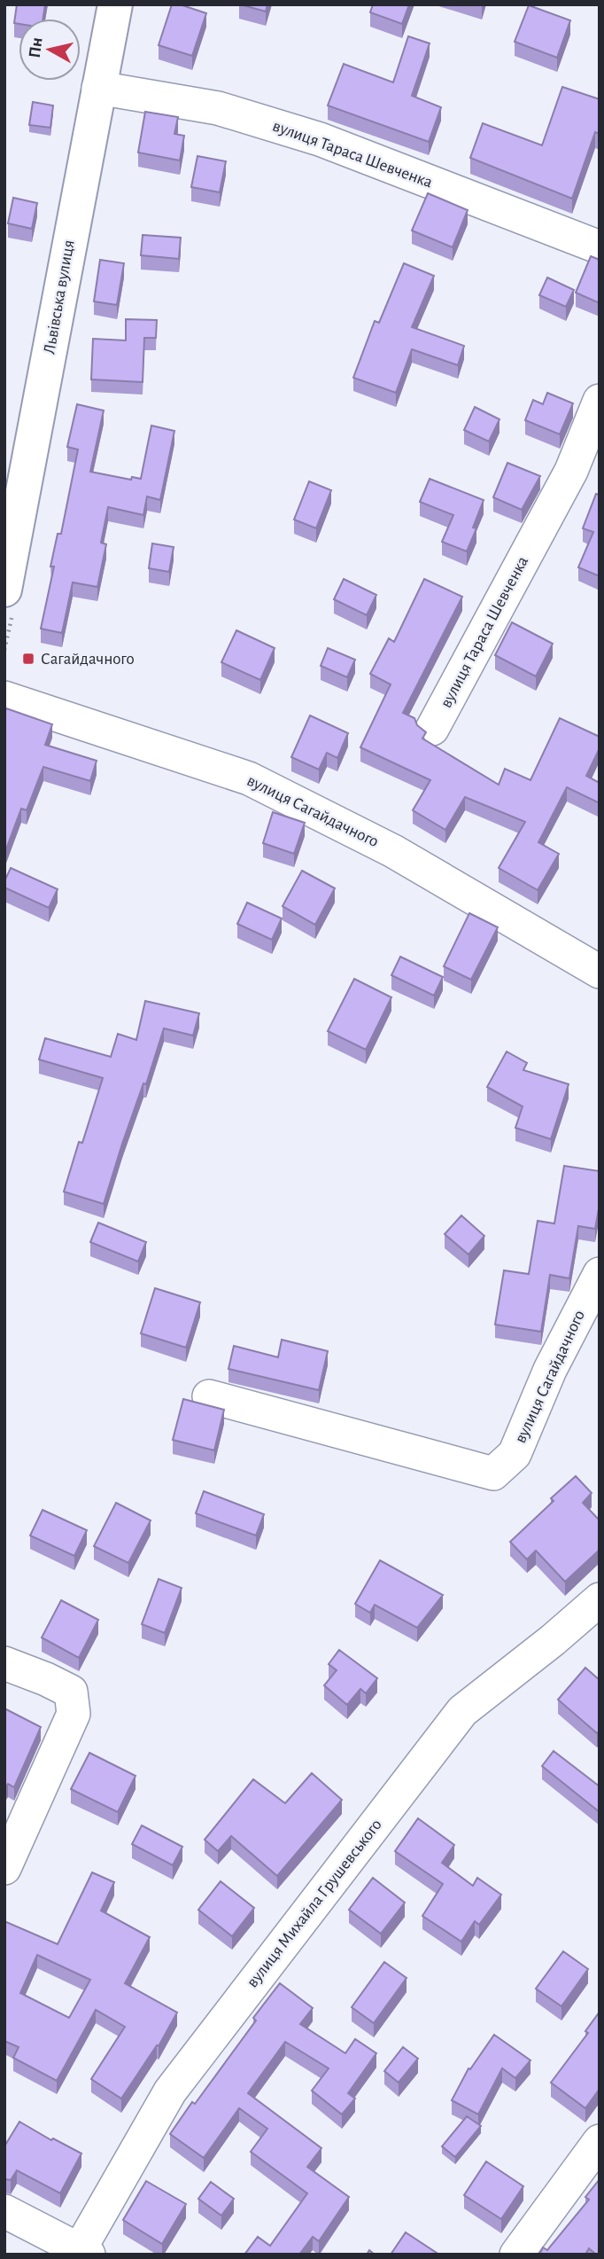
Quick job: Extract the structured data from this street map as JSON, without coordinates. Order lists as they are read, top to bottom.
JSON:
{
  "streets": {
    "main road": ["Львівська вулиця"],
    "street": ["вулиця Тараса Шевченка", "вулиця Сагайдачного", "вулиця Михайла Грушевського"]
  },
  "crossings": [
    ["вулиця Тараса Шевченка", "Львівська вулиця"]
  ],
  "places": {
    "transit": ["Сагайдачного"]
  },
  "north": "left"
}
